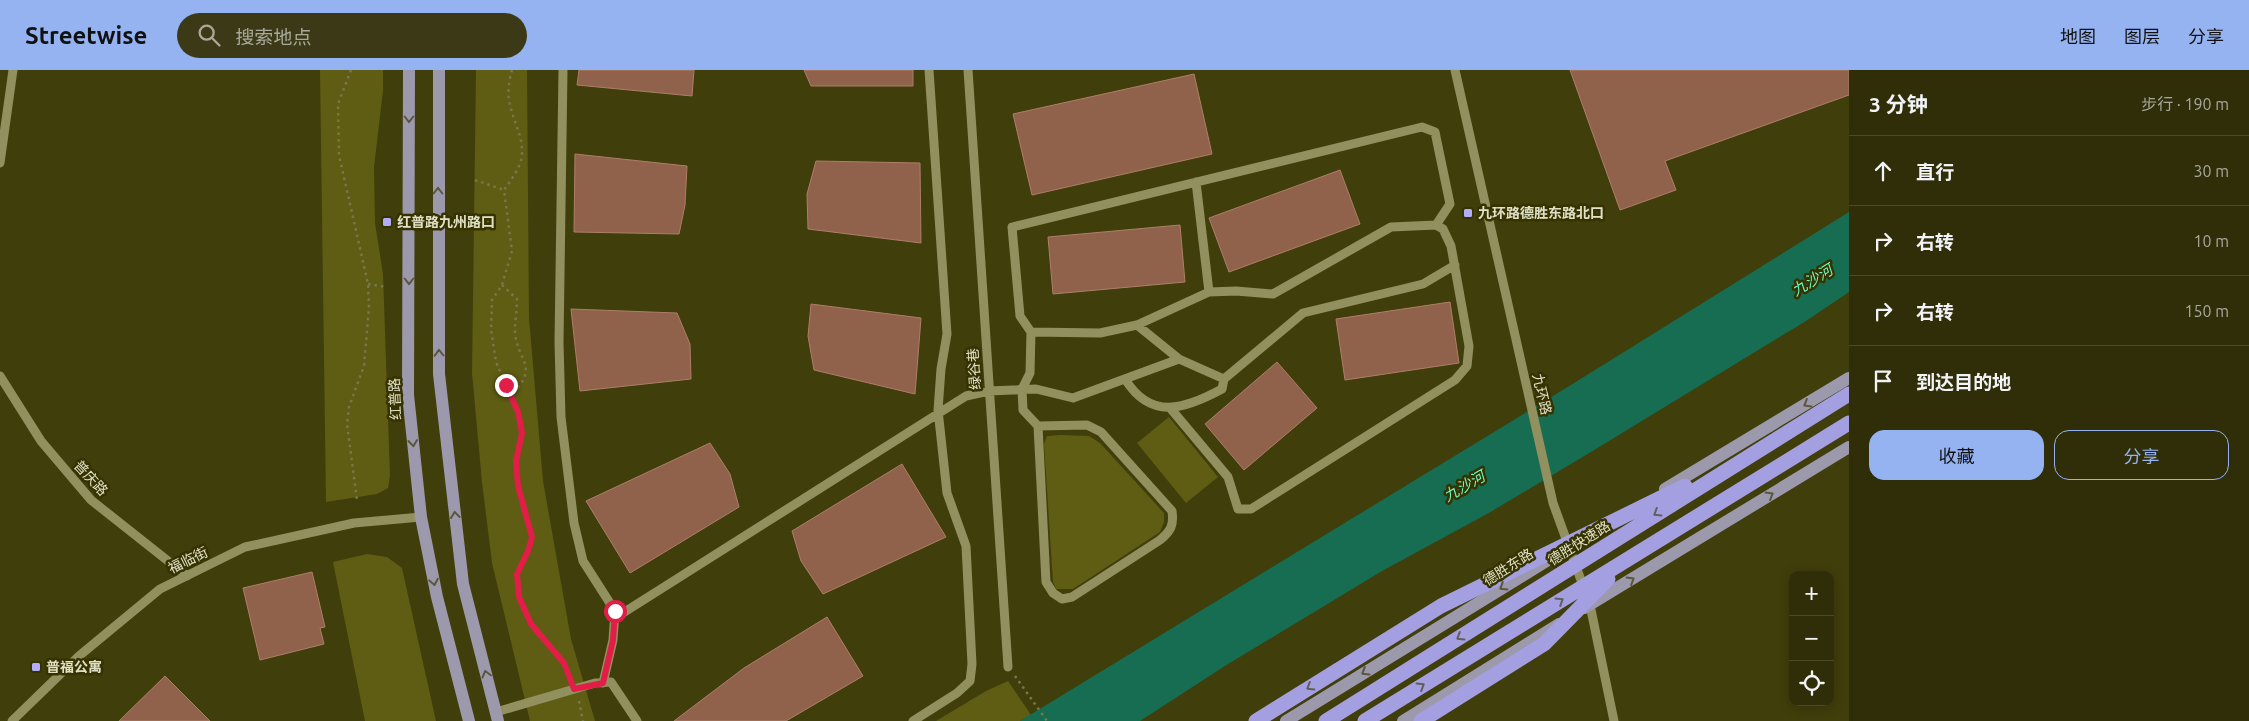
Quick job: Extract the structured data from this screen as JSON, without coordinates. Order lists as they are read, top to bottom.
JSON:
{
  "streets": {
    "highway": ["德胜快速路"],
    "main road": ["红普路", "德胜东路"],
    "street": [
      "绿谷巷",
      "九环路",
      "普庆路",
      "福临街"
    ]
  },
  "crossings": [
    ["九环路", "德胜东路"],
    ["红普路", "福临街"],
    ["普庆路", "福临街"]
  ],
  "water": ["九沙河"],
  "places": {
    "transit": ["九环路德胜东路北口", "红普路九州路口", "普福公寓"]
  },
  "page": {
    "header": "Streetwise",
    "search": "搜索地点",
    "nav": ["地图", "图层", "分享"],
    "heading": ["3 分钟", "步行 · 190 m"],
    "list": [
      ["直行", "30 m"],
      ["右转", "10 m"],
      ["右转", "150 m"],
      "到达目的地"
    ],
    "buttons": ["收藏", "分享"],
    "map_buttons": ["+", "−"]
  }
}
